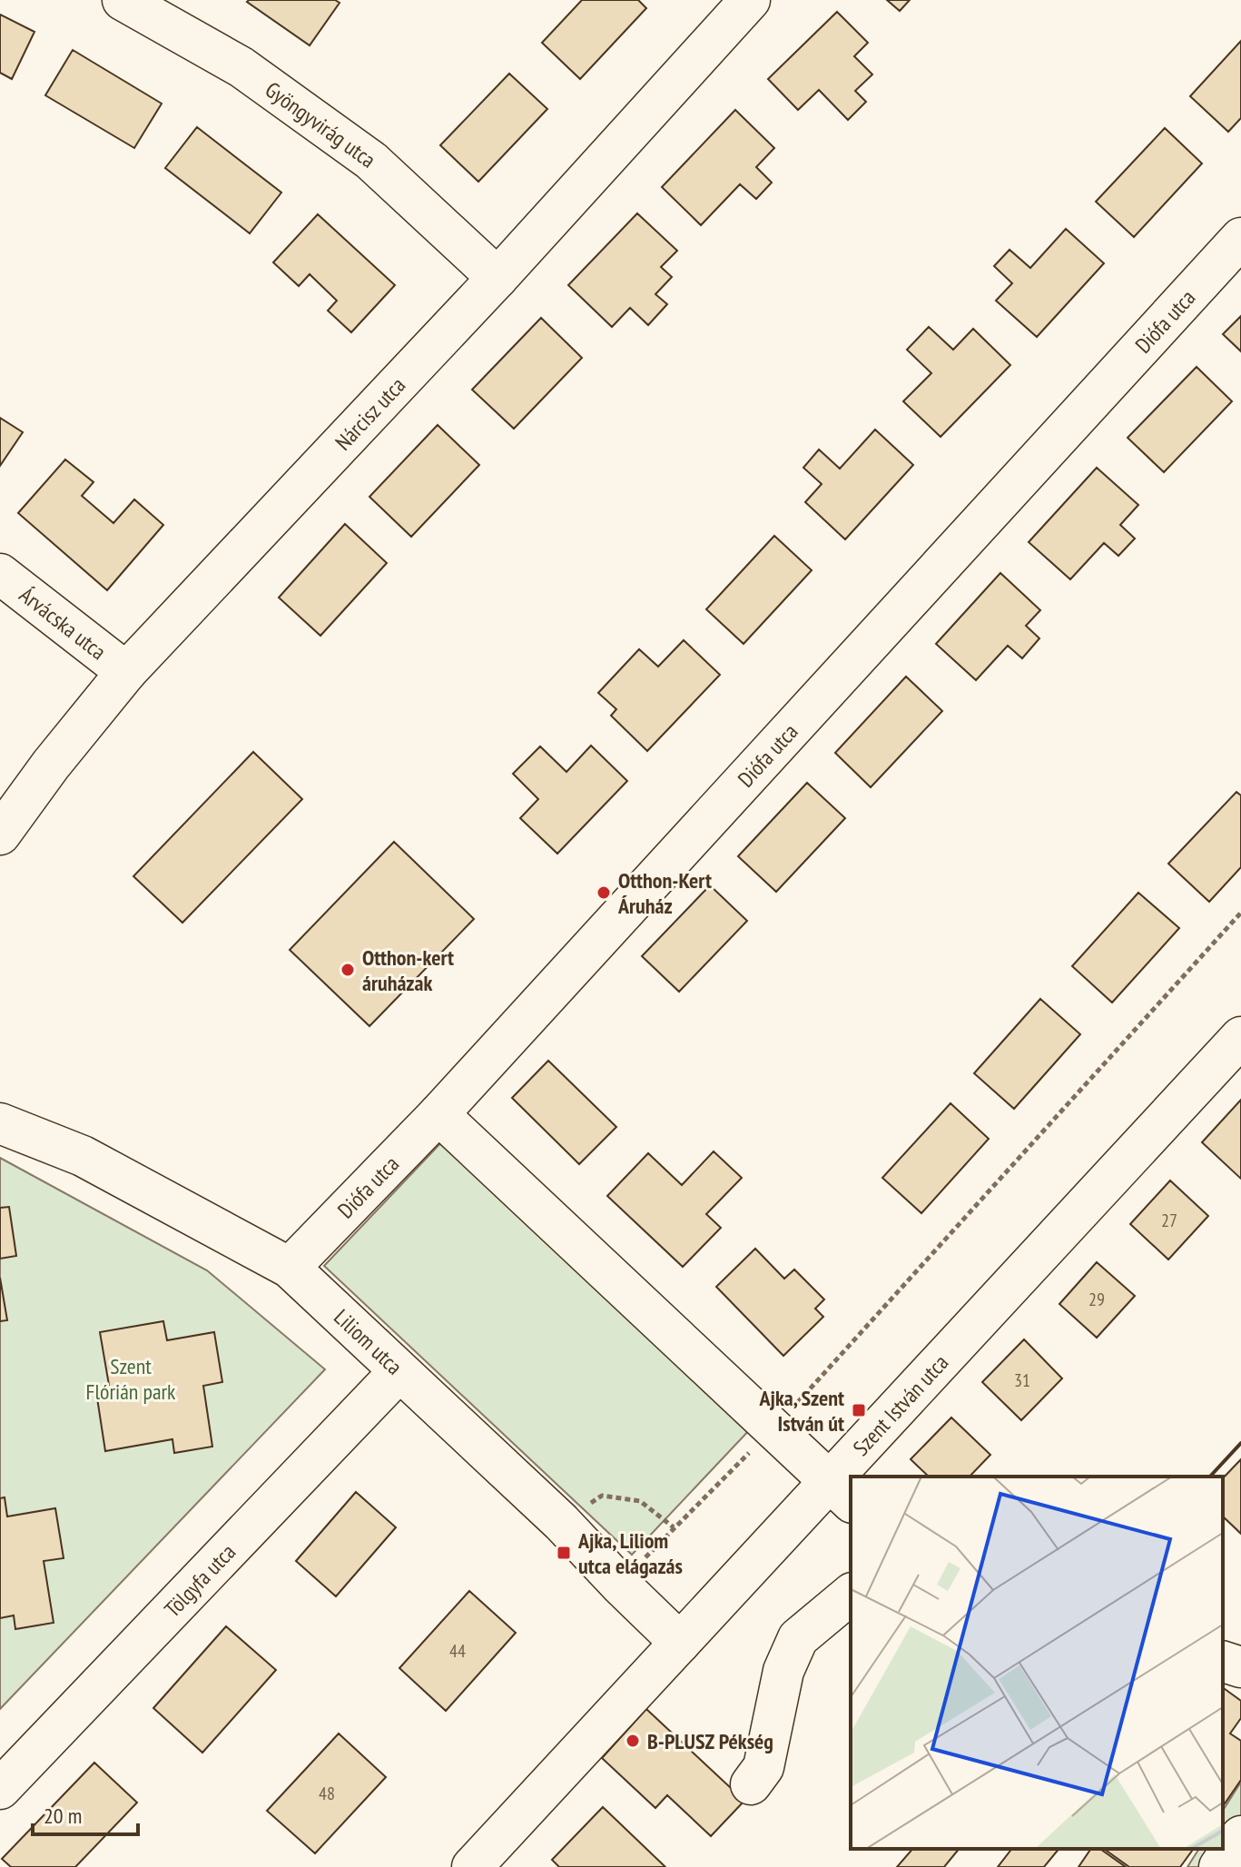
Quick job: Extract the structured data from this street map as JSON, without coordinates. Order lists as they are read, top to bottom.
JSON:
{
  "streets": {
    "street": [
      "Gyöngyvirág utca",
      "Diófa utca",
      "Nárcisz utca",
      "Árvácska utca",
      "Liliom utca",
      "Szent István utca",
      "Tölgyfa utca"
    ]
  },
  "crossings": [
    ["Gyöngyvirág utca", "Nárcisz utca"],
    ["Diófa utca", "Liliom utca"],
    ["Nárcisz utca", "Árvácska utca"],
    ["Liliom utca", "Szent István utca"],
    ["Liliom utca", "Tölgyfa utca"]
  ],
  "parks": ["Szent Flórián park"],
  "places": {
    "other": ["Otthon-Kert Áruház", "Otthon-kert áruházak", "B-PLUSZ Pékség"],
    "transit": ["Ajka, Szent István út", "Ajka, Liliom utca elágazás"]
  },
  "house_numbers": [
    "27",
    "29",
    "31",
    "44",
    "48"
  ],
  "scale_bar": "20 m"
}
